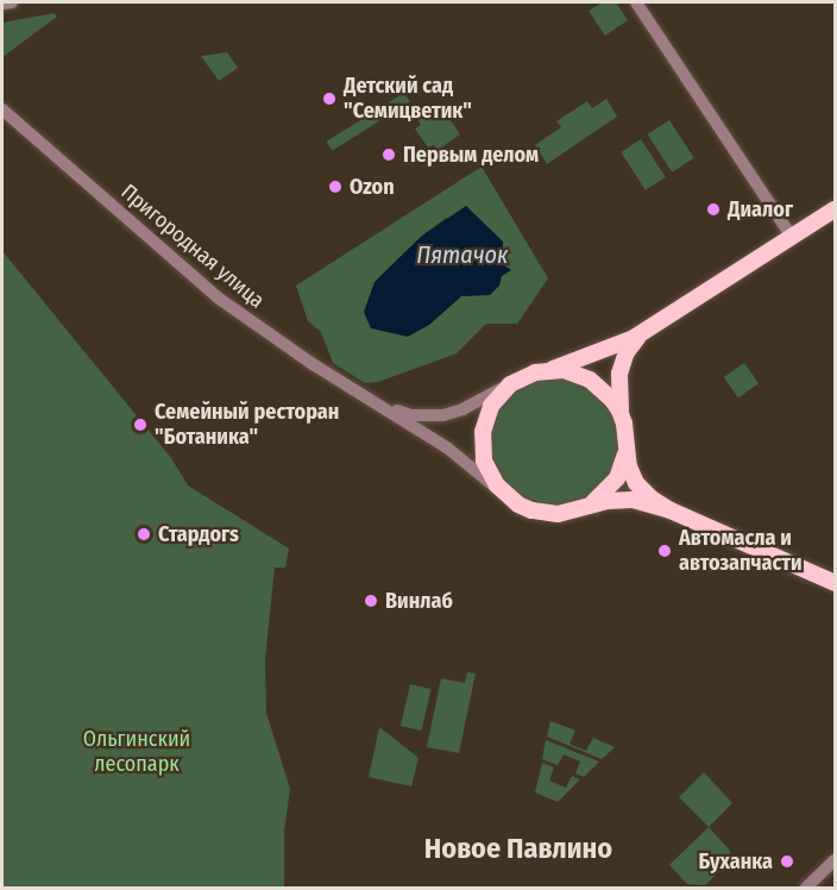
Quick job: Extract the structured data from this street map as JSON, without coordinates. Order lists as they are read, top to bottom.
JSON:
{
  "streets": {
    "street": ["Пригородная улица"]
  },
  "districts": ["Новое Павлино"],
  "water": ["Пятачок"],
  "parks": ["Ольгинский лесопарк"],
  "places": [
    "Детский сад \"Семицветик\"",
    "Первым делом",
    "Ozon",
    "Диалог",
    "Семейный ресторан \"Ботаника\"",
    "Стардогs",
    "Автомасла и автозапчасти",
    "Винлаб",
    "Буханка"
  ]
}
